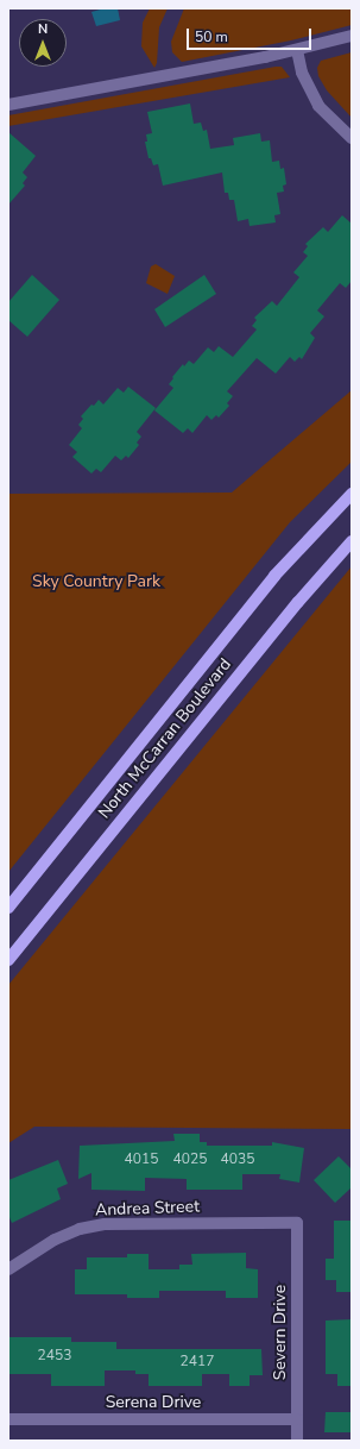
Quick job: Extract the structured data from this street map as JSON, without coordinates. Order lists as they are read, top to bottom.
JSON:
{
  "streets": {
    "main road": ["North McCarran Boulevard"],
    "street": ["Andrea Street", "Severn Drive", "Serena Drive"]
  },
  "crossings": [
    ["Andrea Street", "Severn Drive"],
    ["Severn Drive", "Serena Drive"]
  ],
  "parks": ["Sky Country Park"],
  "house_numbers": [
    "4015",
    "4025",
    "4035",
    "2453",
    "2417"
  ],
  "scale_bar": "50 m",
  "north": "top"
}
